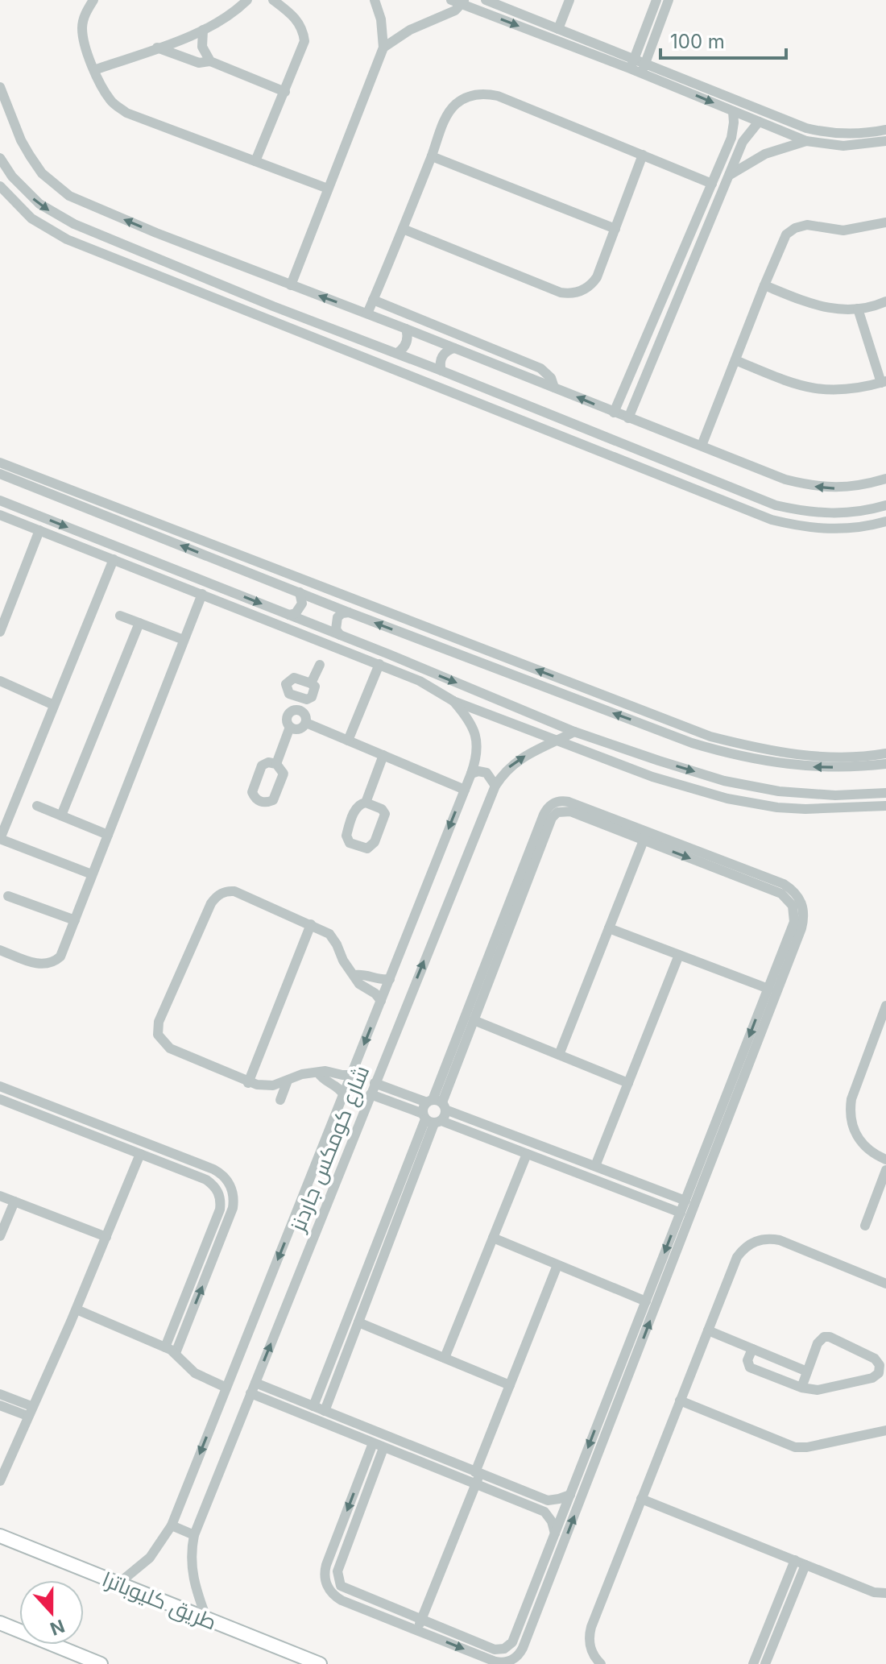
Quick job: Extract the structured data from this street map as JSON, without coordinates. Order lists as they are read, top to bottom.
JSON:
{
  "streets": {
    "main road": ["طريق كليوباترا"],
    "street": ["شارع كومكس جاردنز"]
  },
  "crossings": [
    ["شارع كومكس جاردنز", "طريق كليوباترا"]
  ],
  "scale_bar": "100 m",
  "north": "bottom"
}
